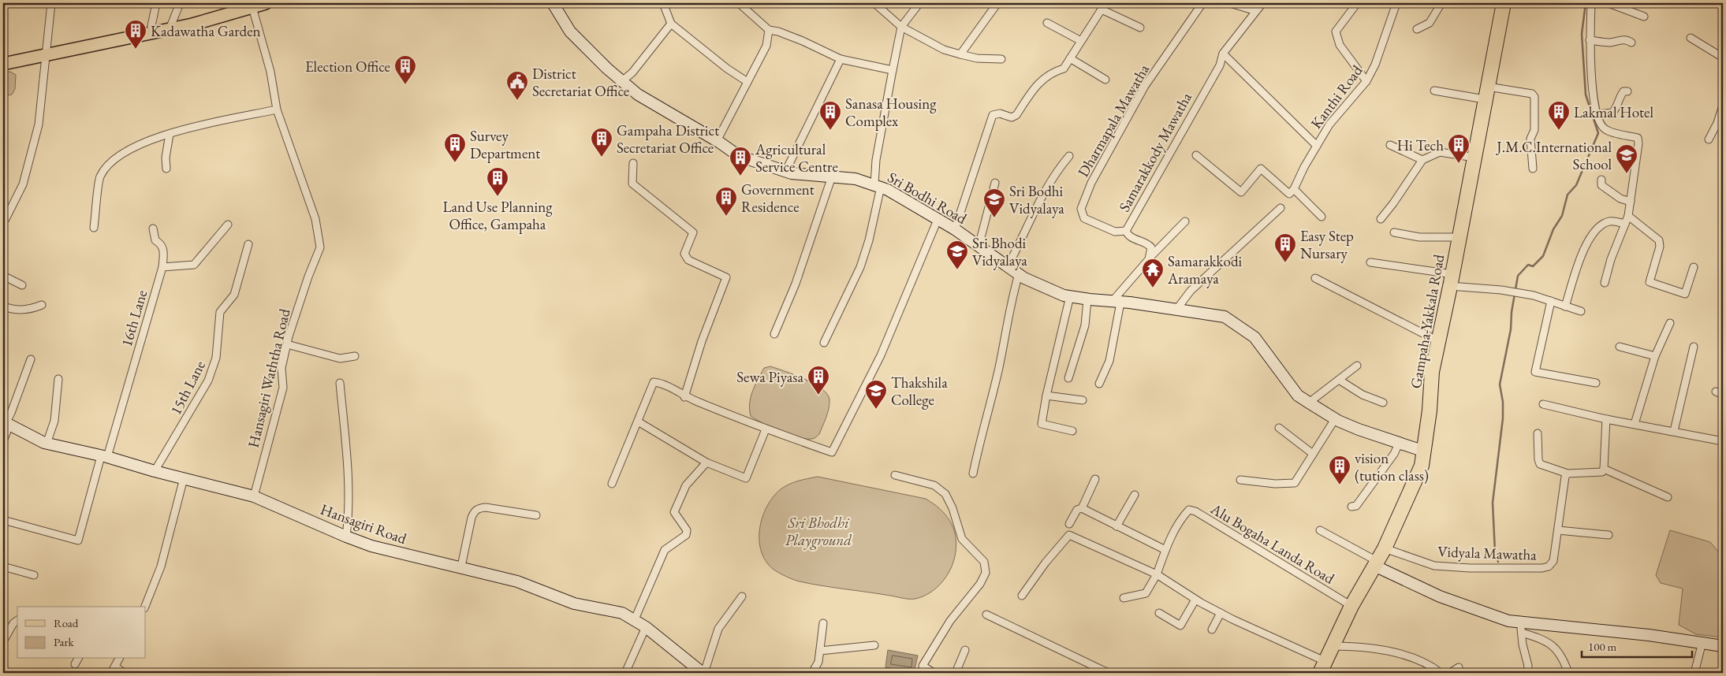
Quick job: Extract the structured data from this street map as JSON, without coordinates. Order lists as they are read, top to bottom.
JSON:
{
  "streets": {
    "highway": ["Gampaha-Yakkala Road"],
    "street": [
      "Kanthi Road",
      "Dharmapala Mawatha",
      "Samarakkody Mawatha",
      "Sri Bodhi Road",
      "16th Lane",
      "Hansagiri Waththa Road",
      "15th Lane",
      "Hansagiri Road",
      "Alu Bogaha Landa Road",
      "Vidyala Mawatha"
    ]
  },
  "crossings": [
    ["Dharmapala Mawatha", "Samarakkody Mawatha"],
    ["Sri Bodhi Road", "Gampaha-Yakkala Road"],
    ["16th Lane", "Hansagiri Road"],
    ["Gampaha-Yakkala Road", "Alu Bogaha Landa Road"],
    ["Gampaha-Yakkala Road", "Vidyala Mawatha"],
    ["Hansagiri Waththa Road", "Hansagiri Road"],
    ["15th Lane", "Hansagiri Road"]
  ],
  "parks": ["Sri Bhodhi Playground"],
  "places": {
    "building": [
      "Kadawatha Garden",
      "Election Office",
      "Sanasa Housing Complex",
      "Lakmal Hotel",
      "Gampaha District Secretariat Office",
      "Survey Department",
      "Hi Tech",
      "Agricultural Service Centre",
      "Land Use Planning Office, Gampaha",
      "Government Residence",
      "Easy Step Nursary",
      "Sewa Piyasa",
      "vision (tution class)"
    ],
    "public building": ["District Secretariat Office"],
    "school or university": [
      "J.M.C.International School",
      "Sri Bodhi Vidyalaya",
      "Sri Bhodi Vidyalaya",
      "Thakshila College"
    ],
    "temple": ["Samarakkodi Aramaya"]
  },
  "legend": ["Road", "Park"],
  "scale_bar": "100 m"
}
